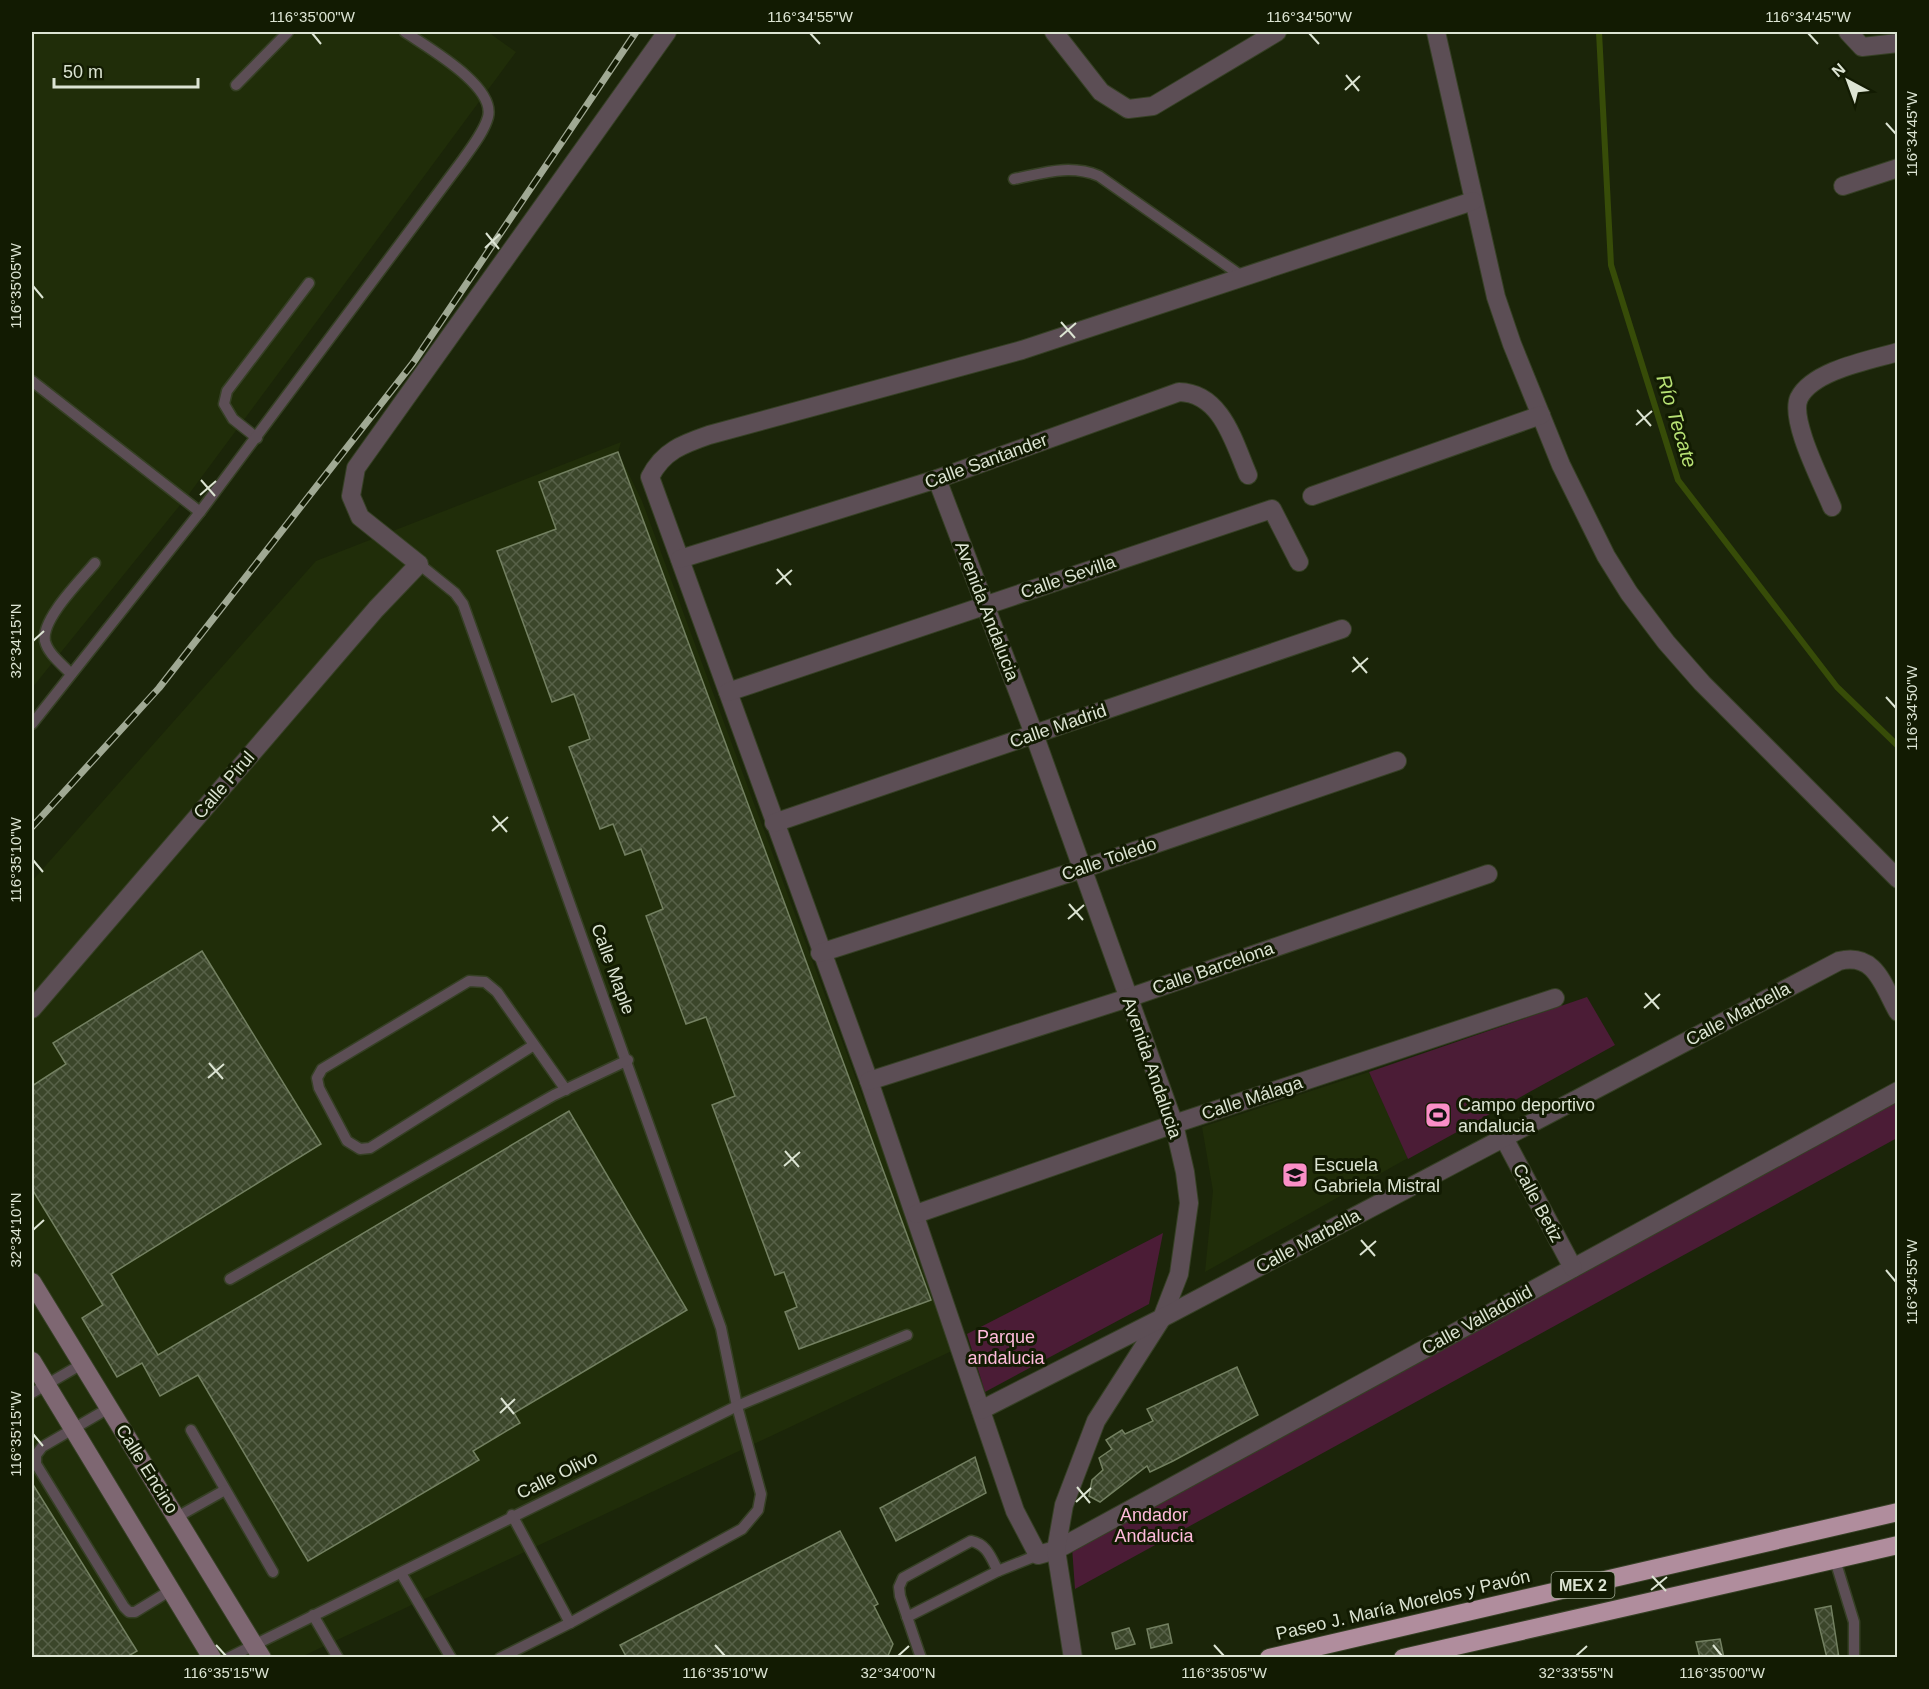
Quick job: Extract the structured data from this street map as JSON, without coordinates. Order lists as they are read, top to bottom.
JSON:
{
  "streets": {
    "highway": ["MEX 2", "Paseo J. María Morelos y Pavón"],
    "street": [
      "Calle Santander",
      "Calle Sevilla",
      "Avenida Andalucia",
      "Calle Madrid",
      "Calle Pirul",
      "Calle Toledo",
      "Calle Barcelona",
      "Calle Marbella",
      "Calle Málaga",
      "Calle Betiz",
      "Calle Valladolid",
      "Calle Encino"
    ],
    "lane": ["Calle Maple", "Calle Olivo"]
  },
  "crossings": [
    ["Calle Santander", "Avenida Andalucia"],
    ["Calle Sevilla", "Avenida Andalucia"],
    ["Avenida Andalucia", "Calle Madrid"],
    ["Avenida Andalucia", "Calle Toledo"],
    ["Avenida Andalucia", "Calle Barcelona"],
    ["Avenida Andalucia", "Calle Marbella"],
    ["Avenida Andalucia", "Calle Málaga"],
    ["Avenida Andalucia", "Calle Valladolid"],
    ["Calle Pirul", "Calle Maple"],
    ["Calle Maple", "Calle Olivo"],
    ["Calle Marbella", "Calle Betiz"],
    ["Calle Betiz", "Calle Valladolid"],
    ["Calle Encino", "Calle Olivo"]
  ],
  "water": ["Río Tecate"],
  "parks": ["Parque andalucia", "Andador Andalucia"],
  "places": {
    "sports": ["Campo deportivo andalucia"],
    "school or university": ["Escuela Gabriela Mistral"]
  },
  "scale_bar": "50 m",
  "north": "top left",
  "coordinates": [
    "116°35'00\"W",
    "116°34'55\"W",
    "116°34'50\"W",
    "116°34'45\"W",
    "116°35'05\"W",
    "32°34'15\"N",
    "116°35'10\"W",
    "32°34'10\"N",
    "116°35'15\"W",
    "32°34'00\"N",
    "32°33'55\"N"
  ]
}
